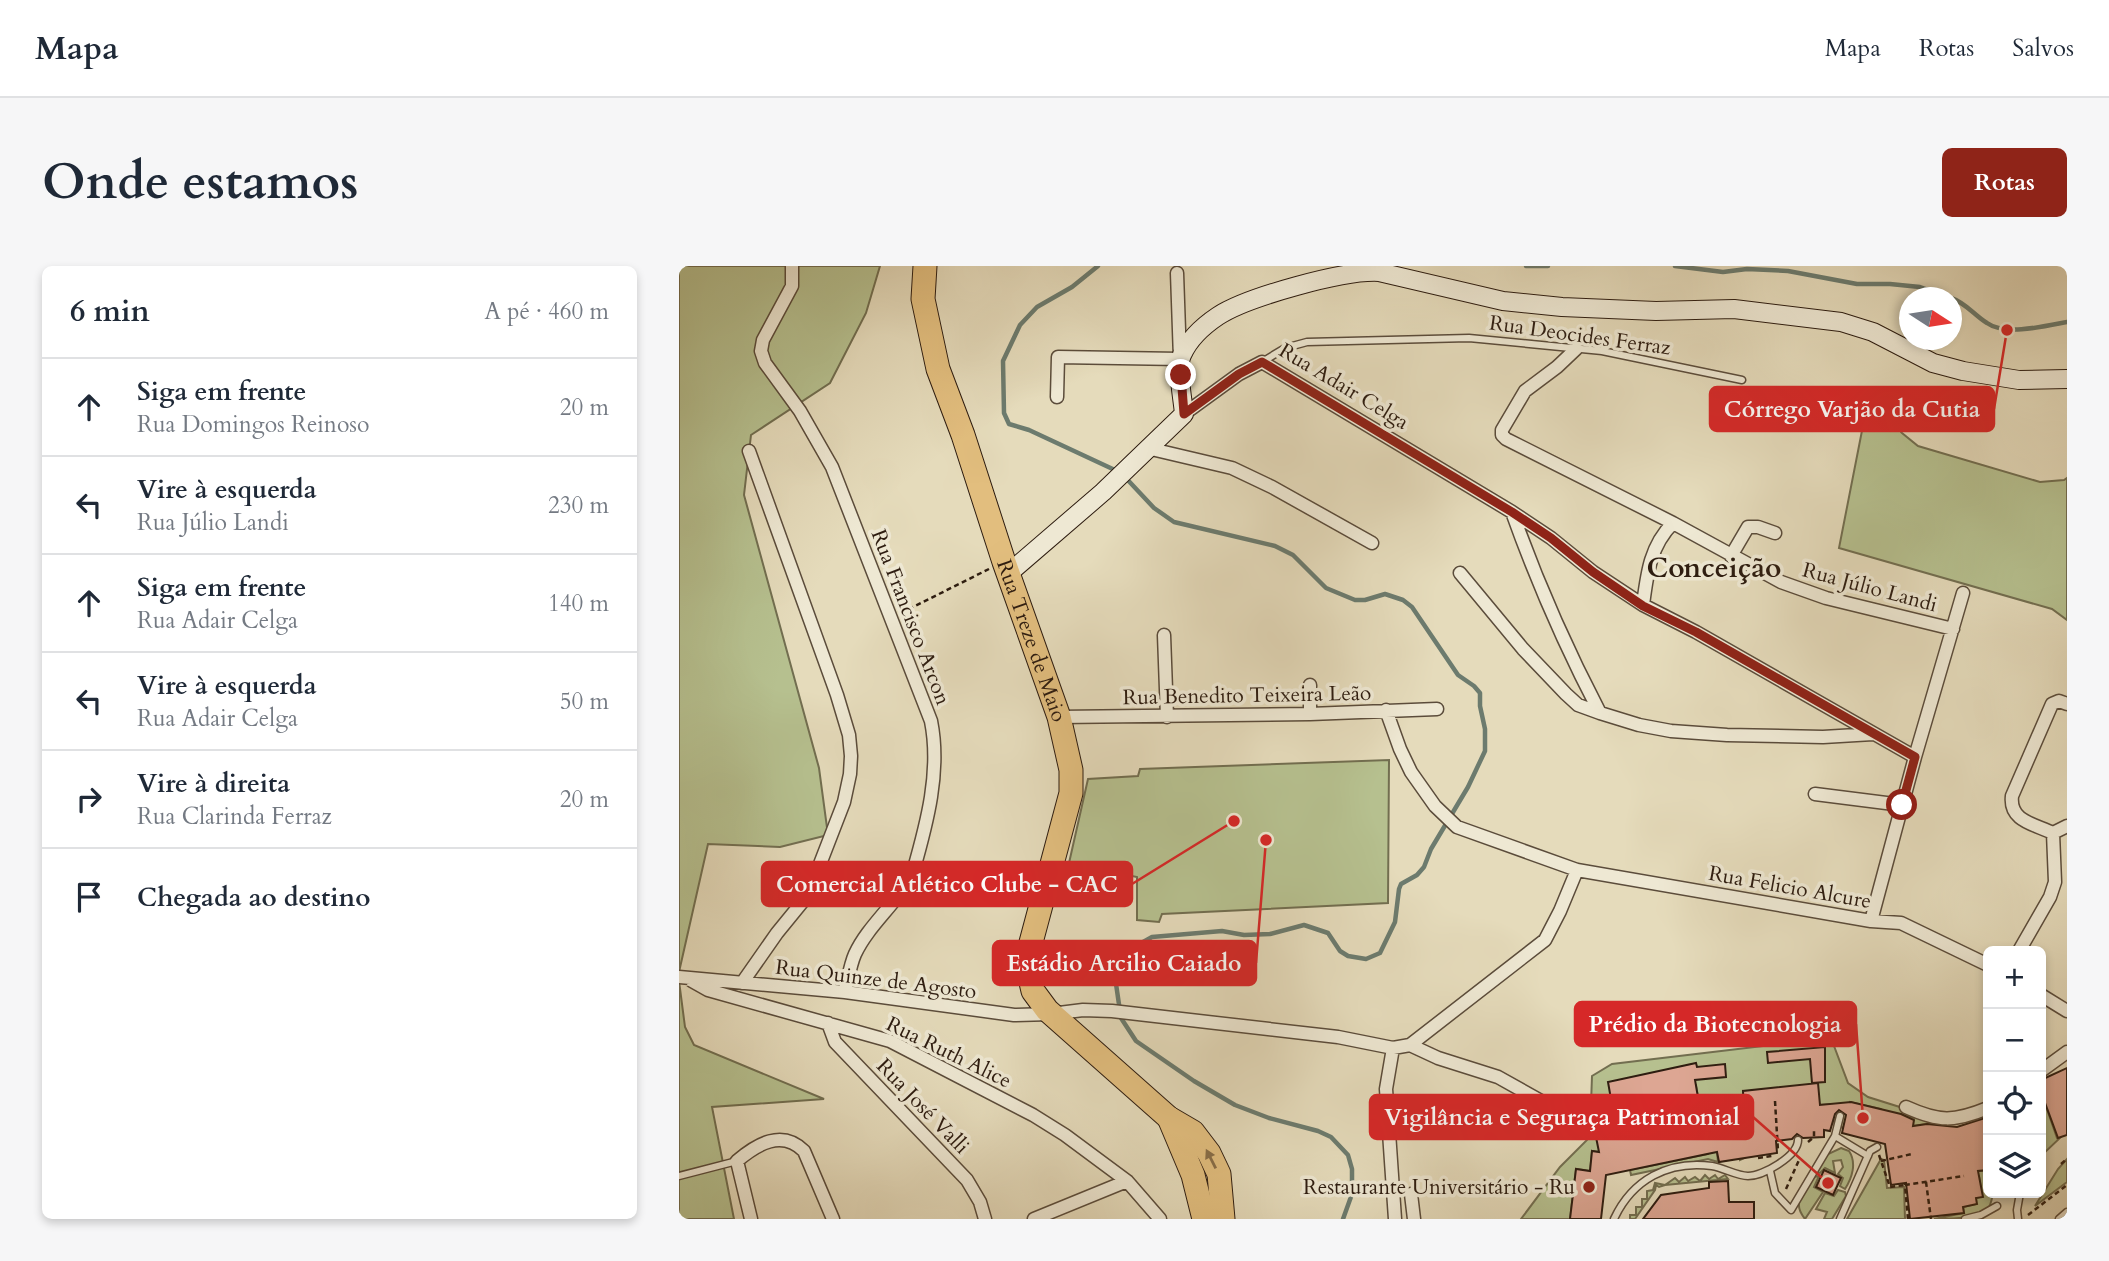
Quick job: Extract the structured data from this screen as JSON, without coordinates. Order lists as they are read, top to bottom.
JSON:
{
  "streets": {
    "highway": ["Rua Treze de Maio"],
    "street": [
      "Rua Adair Celga",
      "Rua Júlio Landi",
      "Rua Francisco Arcon",
      "Rua Benedito Teixeira Leão",
      "Rua Felicio Alcure",
      "Rua Quinze de Agosto",
      "Rua Ruth Alice",
      "Rua José Valli"
    ],
    "lane": ["Rua Deocides Ferraz"]
  },
  "crossings": [
    ["Rua Deocides Ferraz", "Rua Adair Celga"],
    ["Rua Deocides Ferraz", "Rua Júlio Landi"],
    ["Rua Adair Celga", "Rua Treze de Maio"],
    ["Rua Francisco Arcon", "Rua Quinze de Agosto"],
    ["Rua Treze de Maio", "Rua Benedito Teixeira Leão"],
    ["Rua Treze de Maio", "Rua Quinze de Agosto"],
    ["Rua Benedito Teixeira Leão", "Rua Felicio Alcure"],
    ["Rua Quinze de Agosto", "Rua Ruth Alice"],
    ["Rua Ruth Alice", "Rua José Valli"]
  ],
  "districts": ["Conceição"],
  "places": [
    "Córrego Varjão da Cutia",
    "Comercial Atlético Clube - CAC",
    "Estádio Arcilio Caiado",
    "Prédio da Biotecnologia",
    "Vigilância e Seguraça Patrimonial",
    "Restaurante Universitário - Ru"
  ],
  "north": "right",
  "page": {
    "header": "Mapa",
    "nav": ["Mapa", "Rotas", "Salvos"],
    "buttons": "Rotas",
    "title": "Onde estamos",
    "heading": ["6 min", "A pé · 460 m"],
    "list": [
      ["Siga em frente", "Rua Domingos Reinoso", "20 m"],
      ["Vire à esquerda", "Rua Júlio Landi", "230 m"],
      ["Siga em frente", "Rua Adair Celga", "140 m"],
      ["Vire à esquerda", "Rua Adair Celga", "50 m"],
      ["Vire à direita", "Rua Clarinda Ferraz", "20 m"],
      "Chegada ao destino"
    ],
    "map_buttons": ["+", "−"]
  }
}
